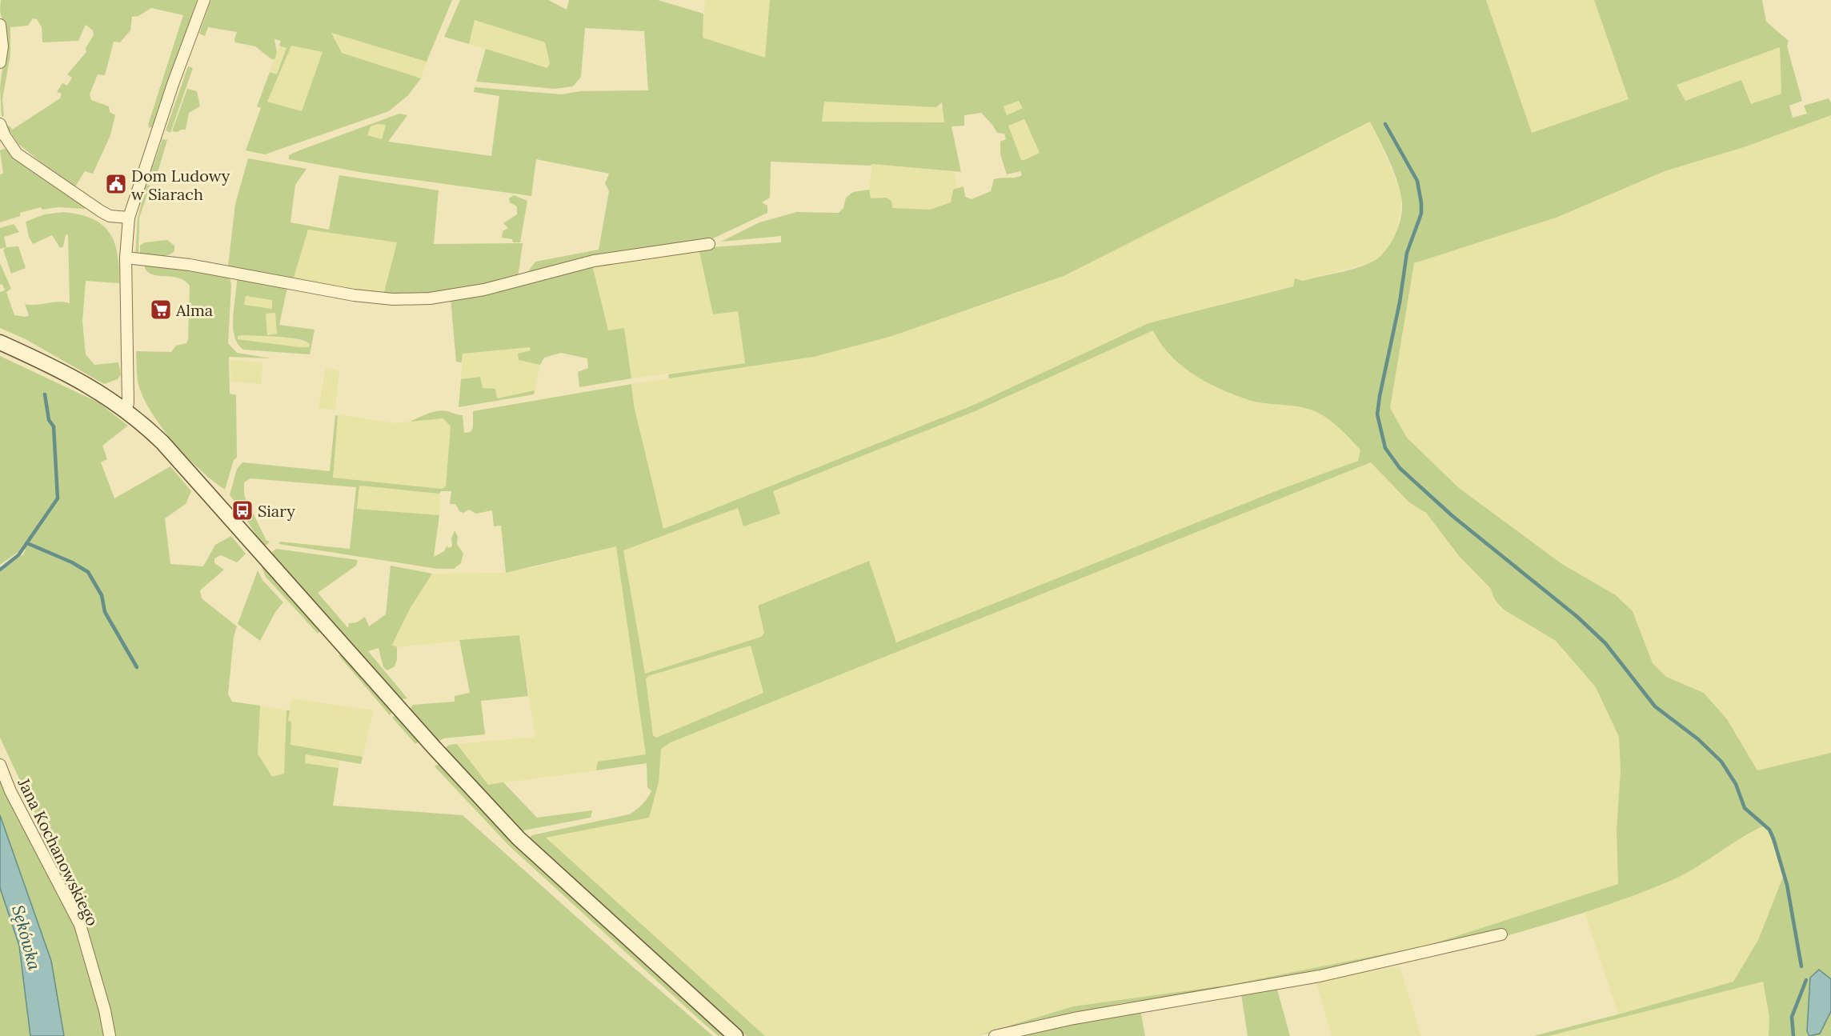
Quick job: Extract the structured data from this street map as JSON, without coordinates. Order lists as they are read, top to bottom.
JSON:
{
  "streets": {
    "street": ["Jana Kochanowskiego"]
  },
  "water": ["Sękówka"],
  "places": {
    "public building": ["Dom Ludowy w Siarach"],
    "supermarket": ["Alma"],
    "bus stop": ["Siary"]
  }
}
